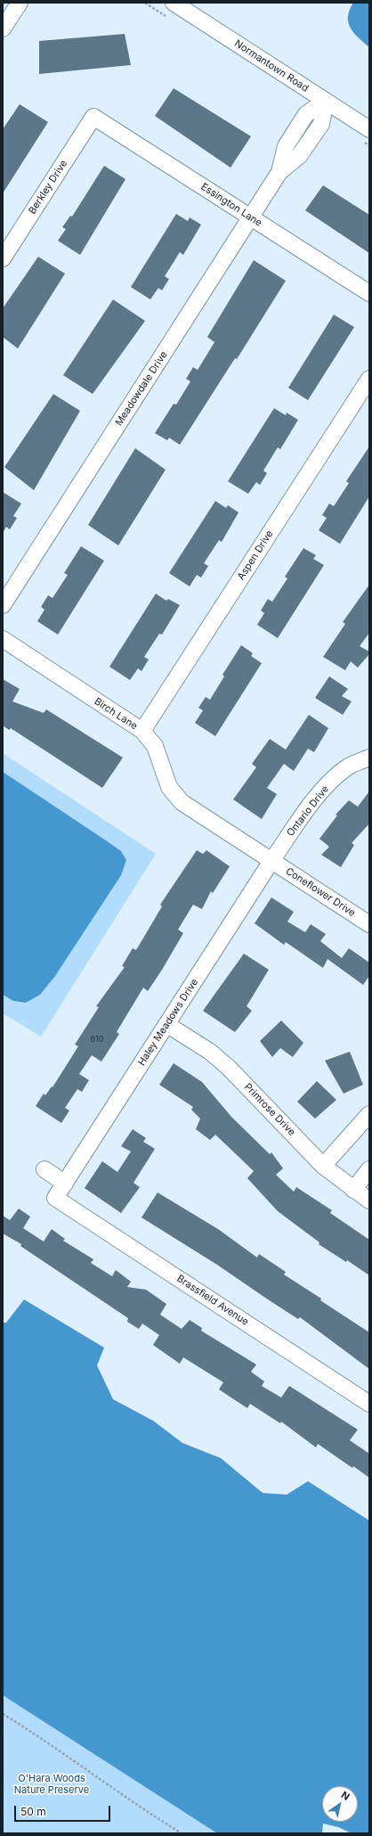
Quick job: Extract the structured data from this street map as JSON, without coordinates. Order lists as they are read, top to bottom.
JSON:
{
  "streets": {
    "street": [
      "Normantown Road",
      "Berkley Drive",
      "Essington Lane",
      "Meadowdale Drive",
      "Aspen Drive",
      "Birch Lane",
      "Ontario Drive",
      "Coneflower Drive",
      "Haley Meadows Drive",
      "Primrose Drive",
      "Brassfield Avenue"
    ]
  },
  "crossings": [
    ["Normantown Road", "Meadowdale Drive"],
    ["Berkley Drive", "Essington Lane"],
    ["Essington Lane", "Meadowdale Drive"],
    ["Aspen Drive", "Birch Lane"],
    ["Birch Lane", "Ontario Drive"],
    ["Birch Lane", "Coneflower Drive"],
    ["Birch Lane", "Haley Meadows Drive"],
    ["Ontario Drive", "Coneflower Drive"],
    ["Ontario Drive", "Haley Meadows Drive"],
    ["Coneflower Drive", "Haley Meadows Drive"],
    ["Haley Meadows Drive", "Primrose Drive"],
    ["Haley Meadows Drive", "Brassfield Avenue"]
  ],
  "parks": ["O'Hara Woods Nature Preserve"],
  "house_numbers": ["610"],
  "scale_bar": "50 m",
  "north": "top right"
}
